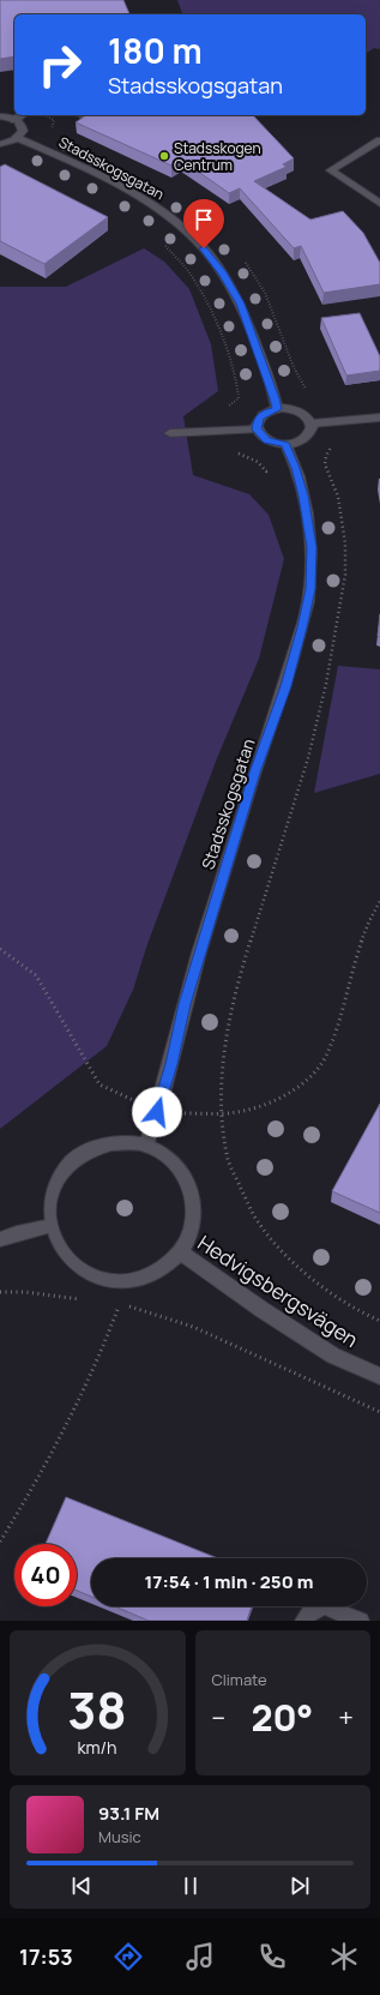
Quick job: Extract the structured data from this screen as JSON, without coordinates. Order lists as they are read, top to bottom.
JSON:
{
  "streets": {
    "street": ["Stadsskogsgatan", "Hedvigsbergsvägen"]
  },
  "crossings": [
    ["Stadsskogsgatan", "Hedvigsbergsvägen"]
  ],
  "places": ["Stadsskogen Centrum"],
  "page": {
    "turn": ["180 m", "Stadsskogsgatan"],
    "limit": "40",
    "trip": "17:54 · 1 min · 250 m",
    "tile": "Climate",
    "heat": ["−", "20°", "+"],
    "song": ["93.1 FM", "Music"],
    "tabs": "17:53",
    "gauge": ["38", "km/h"]
  }
}
